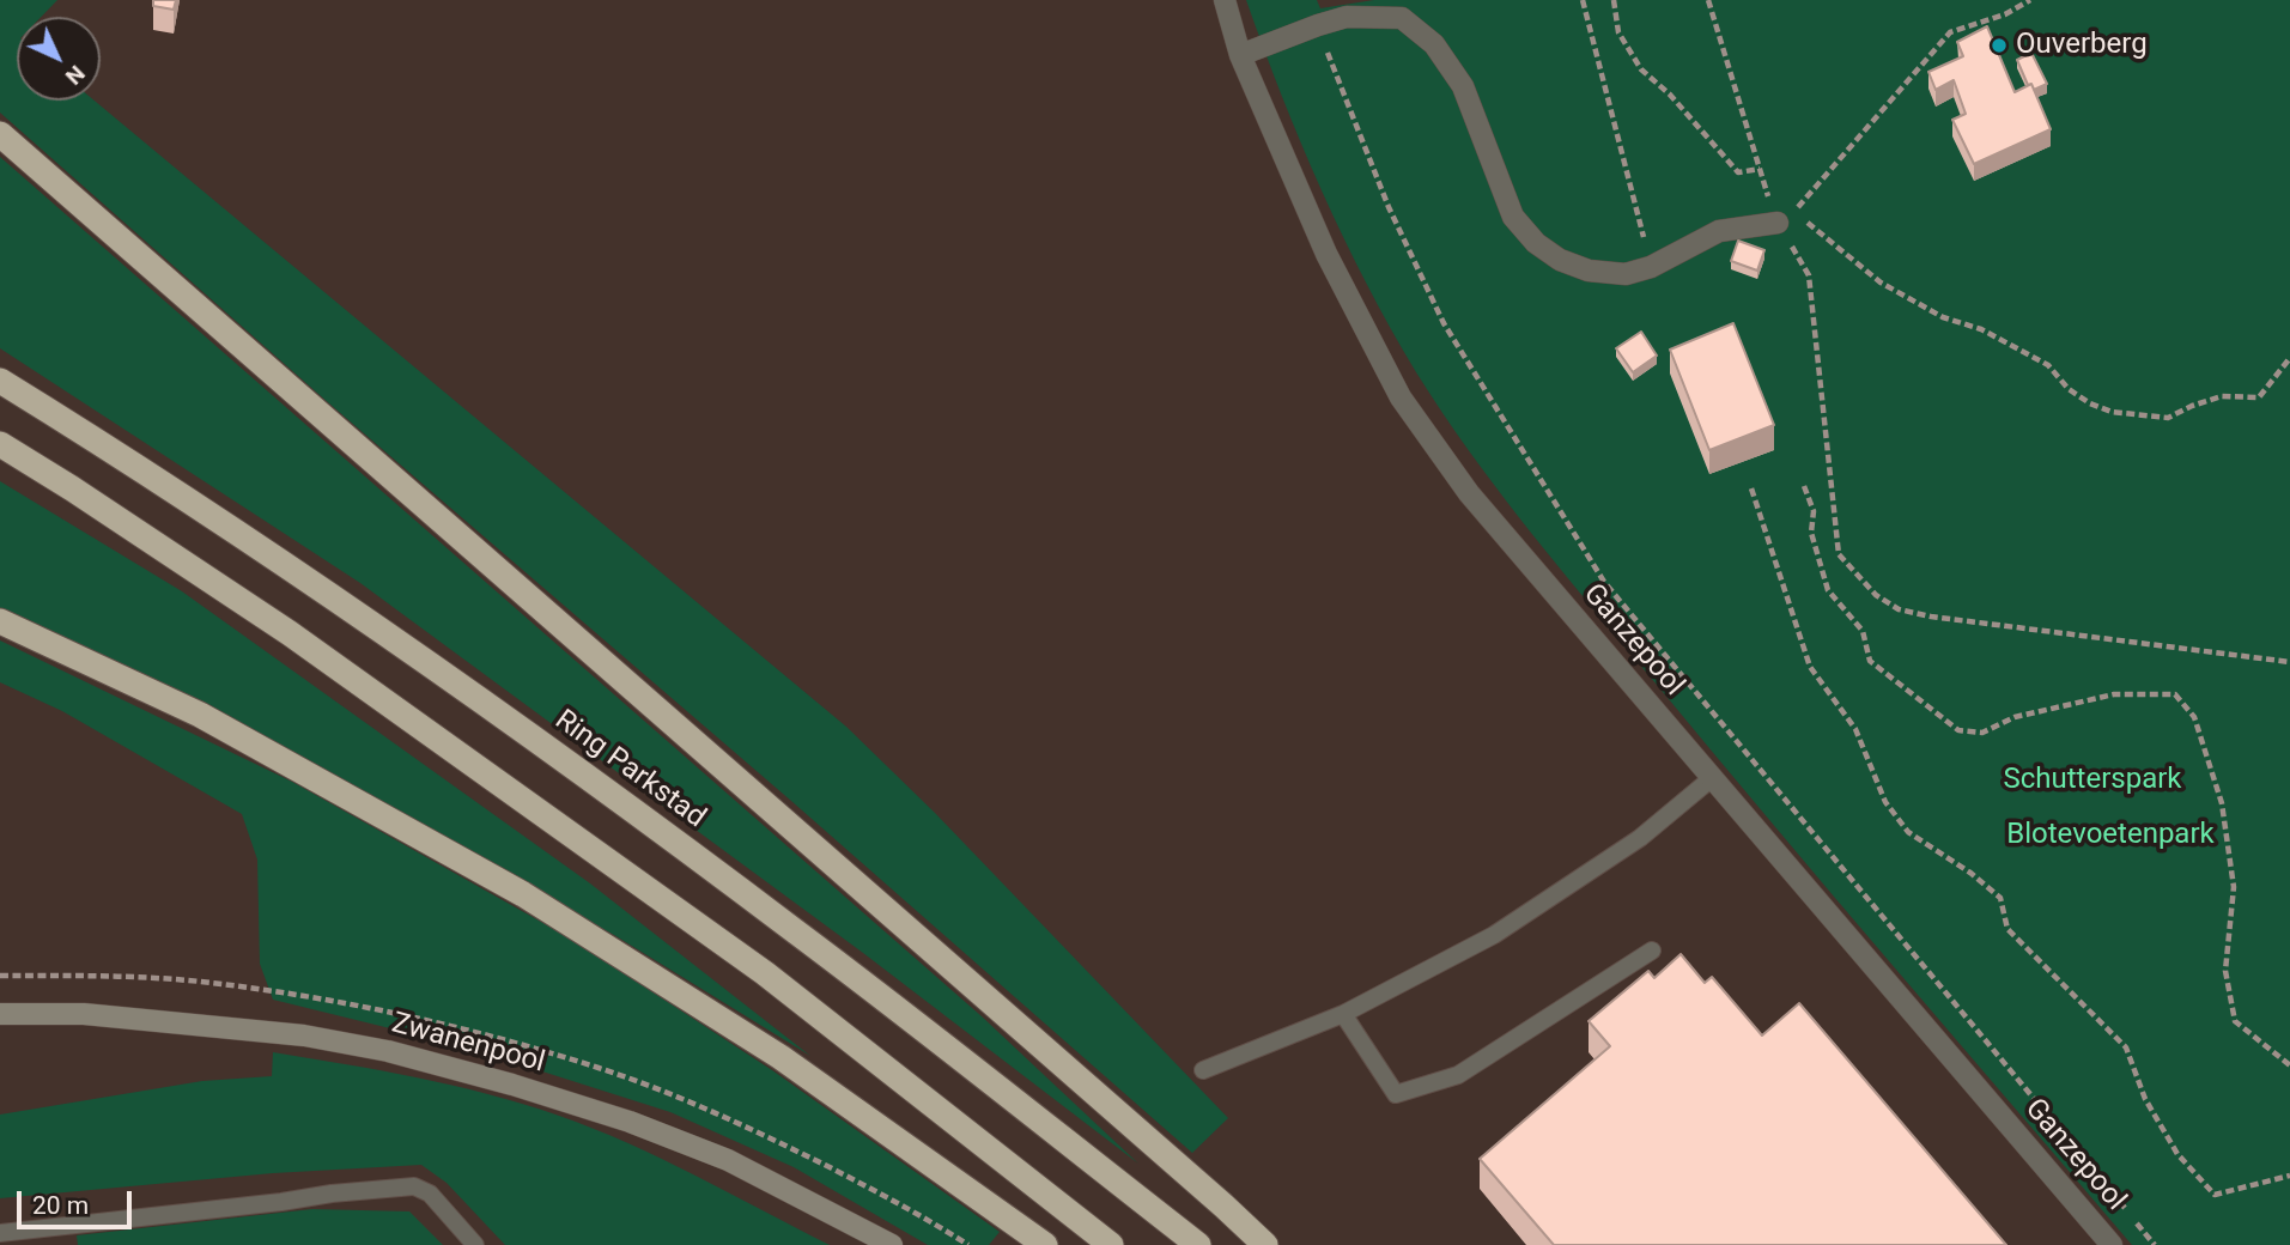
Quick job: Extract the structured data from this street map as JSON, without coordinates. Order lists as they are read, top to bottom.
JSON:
{
  "streets": {
    "highway": ["Ring Parkstad"],
    "street": ["Ganzepool", "Zwanenpool"]
  },
  "parks": ["Schutterspark", "Blotevoetenpark"],
  "places": ["Ouverberg"],
  "scale_bar": "20 m",
  "north": "bottom right"
}
